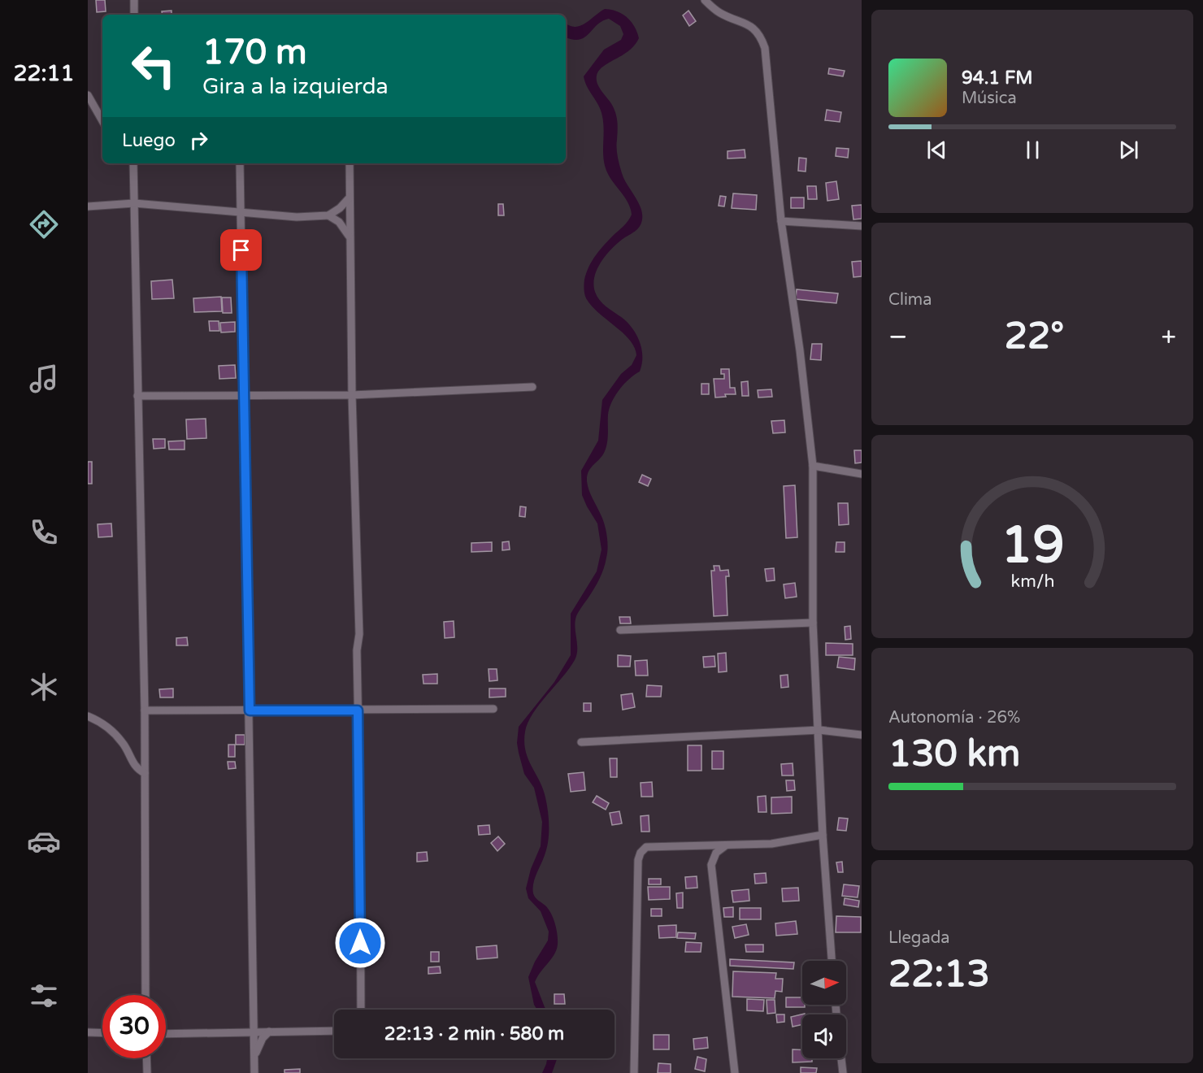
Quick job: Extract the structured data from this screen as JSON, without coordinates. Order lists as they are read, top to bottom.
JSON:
{
  "north": "right",
  "page": {
    "tabs": "22:11",
    "turn": ["170 m", "Gira a la izquierda"],
    "song": ["94.1 FM", "Música"],
    "then": "Luego",
    "tile": [
      "Clima",
      ["Autonomía · 26%", "130 km"],
      ["Llegada", "22:13"]
    ],
    "heat": ["−", "22°", "+"],
    "limit": "30",
    "trip": "22:13 · 2 min · 580 m",
    "gauge": ["19", "km/h"]
  }
}
